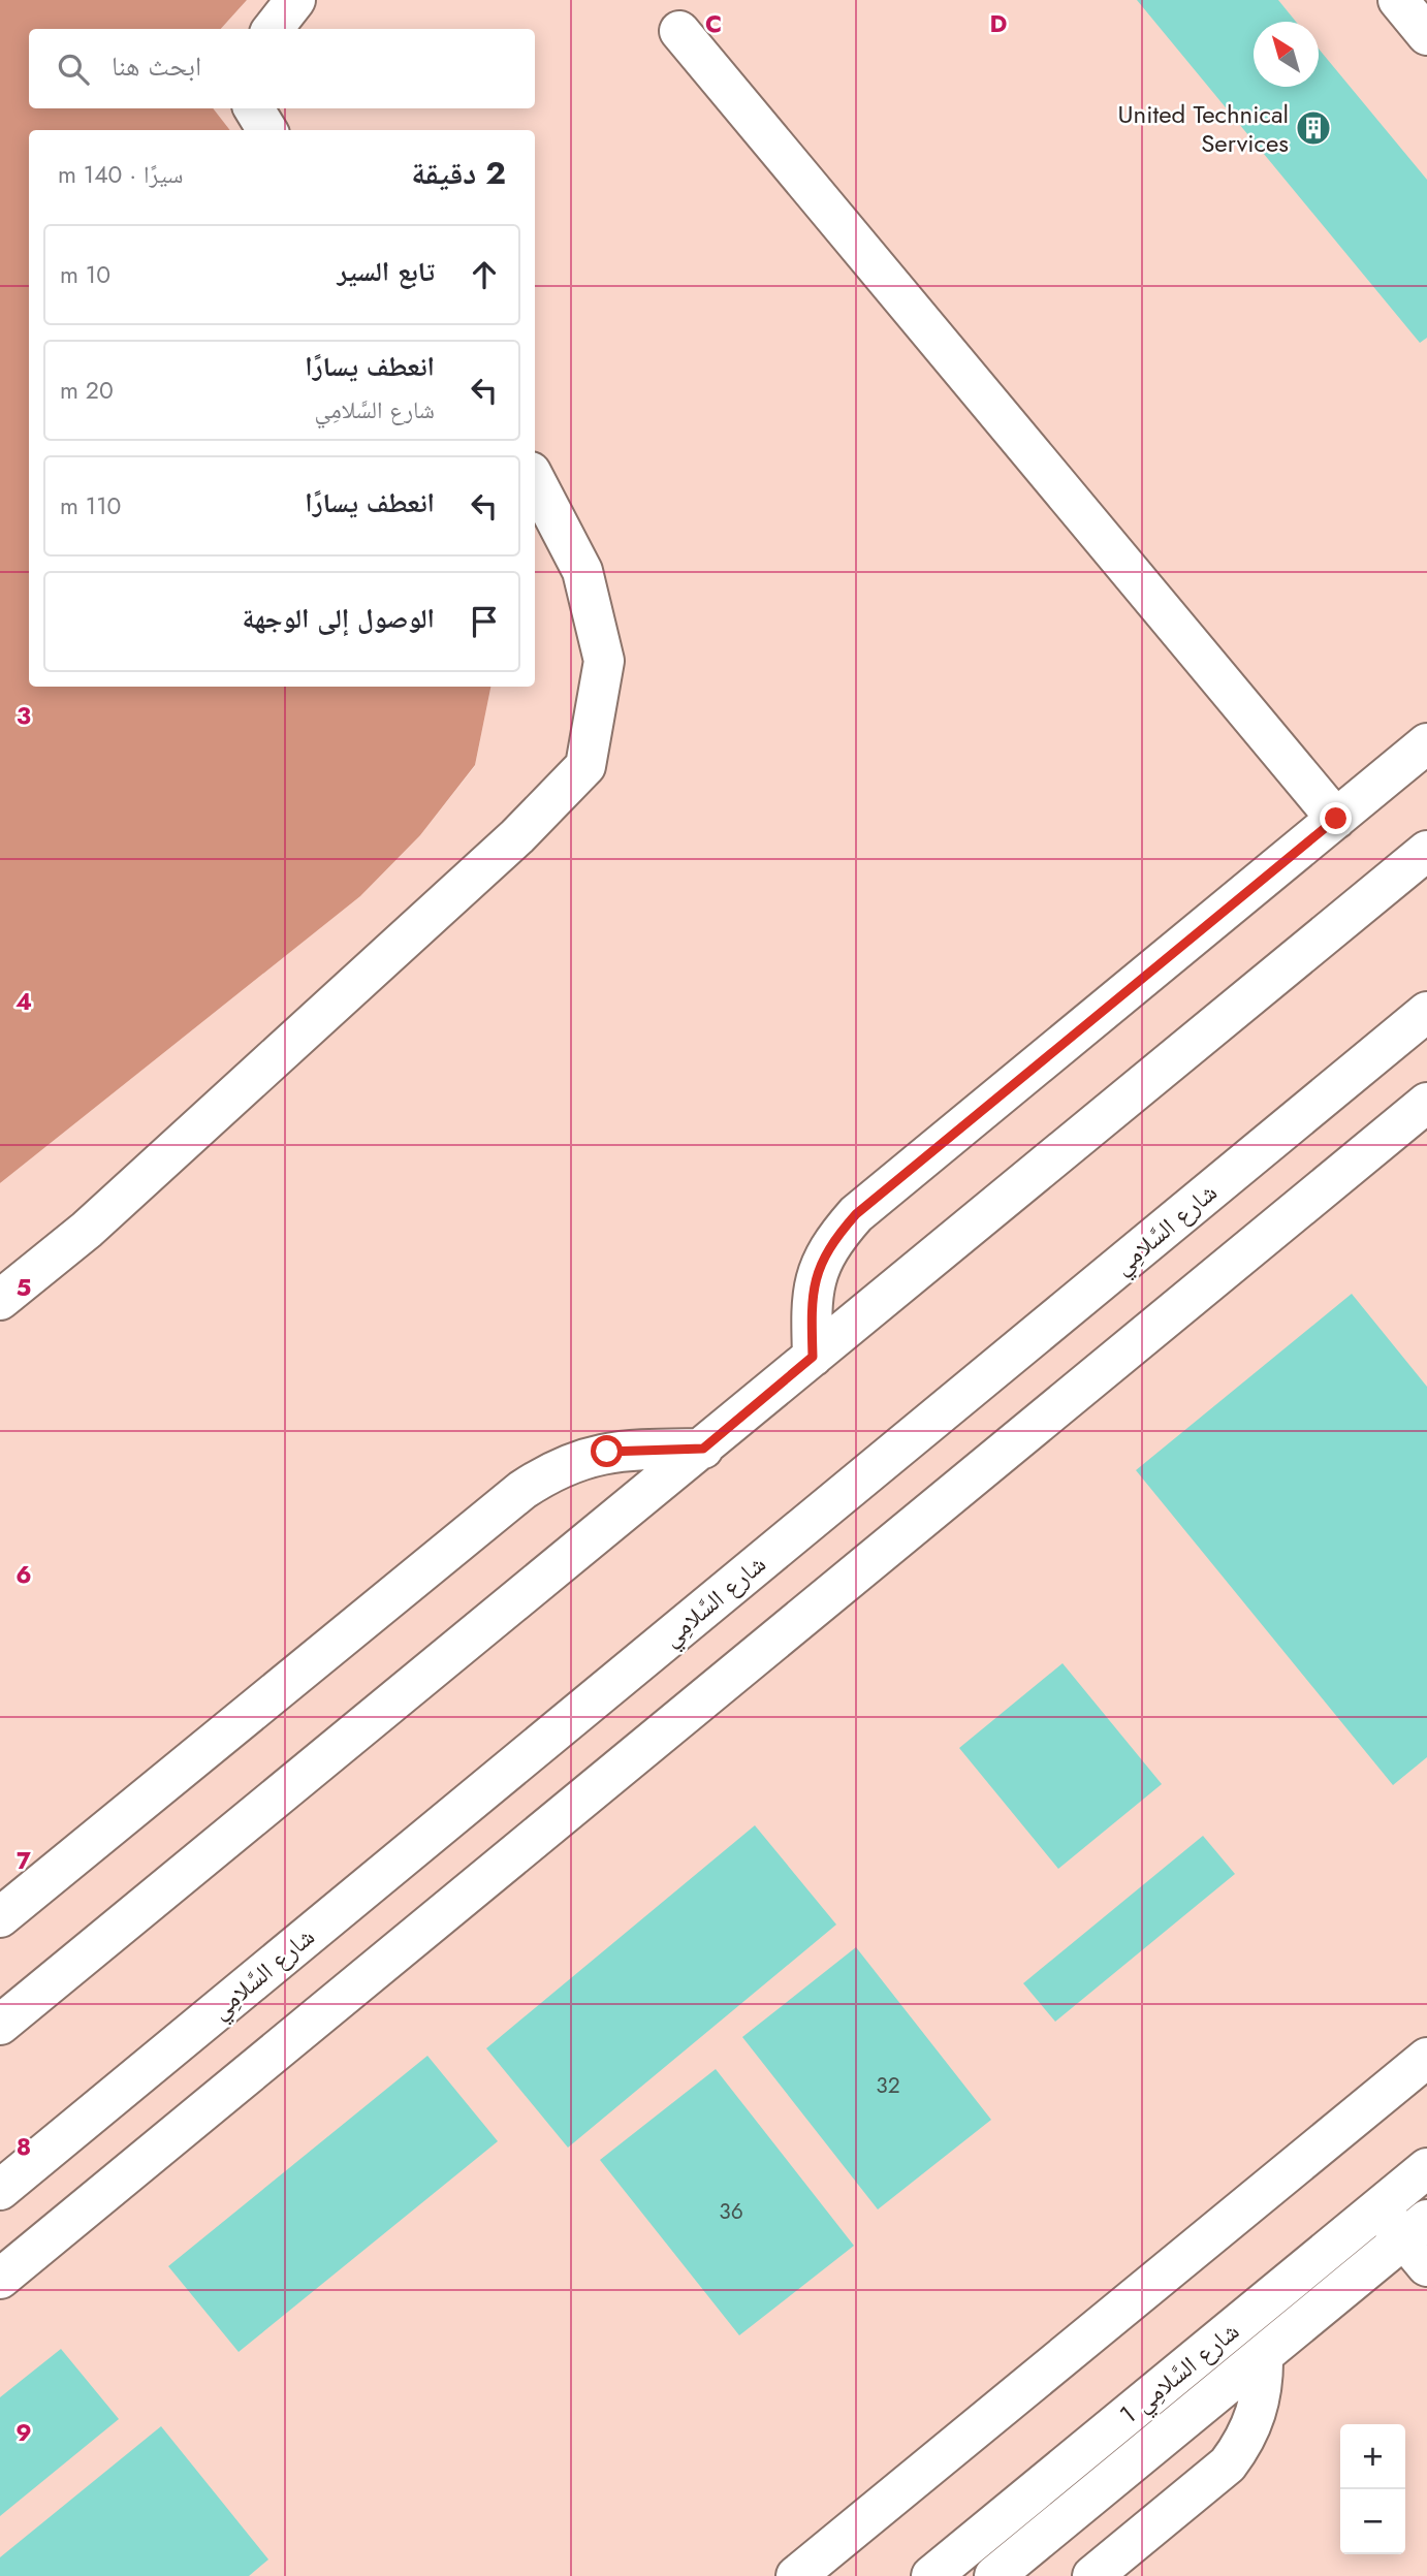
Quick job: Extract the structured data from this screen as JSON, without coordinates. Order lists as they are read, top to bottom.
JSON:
{
  "streets": {
    "street": ["شارع السَّلامِي", "شارع السَّلامِي 1"]
  },
  "places": {
    "building": ["United Technical Services"]
  },
  "house_numbers": ["32", "36"],
  "north": "top left",
  "page": {
    "search": "ابحث هنا",
    "heading": ["2 دقيقة", "سيرًا · 140 m"],
    "list": [
      ["تابع السير", "10 m"],
      ["انعطف يسارًا", "شارع السَّلامِي", "20 m"],
      ["انعطف يسارًا", "110 m"],
      "الوصول إلى الوجهة"
    ],
    "map_buttons": ["+", "−"]
  },
  "grid": {
    "columns": ["C", "D"],
    "rows": [
      "3",
      "4",
      "5",
      "6",
      "7",
      "8",
      "9"
    ]
  }
}
